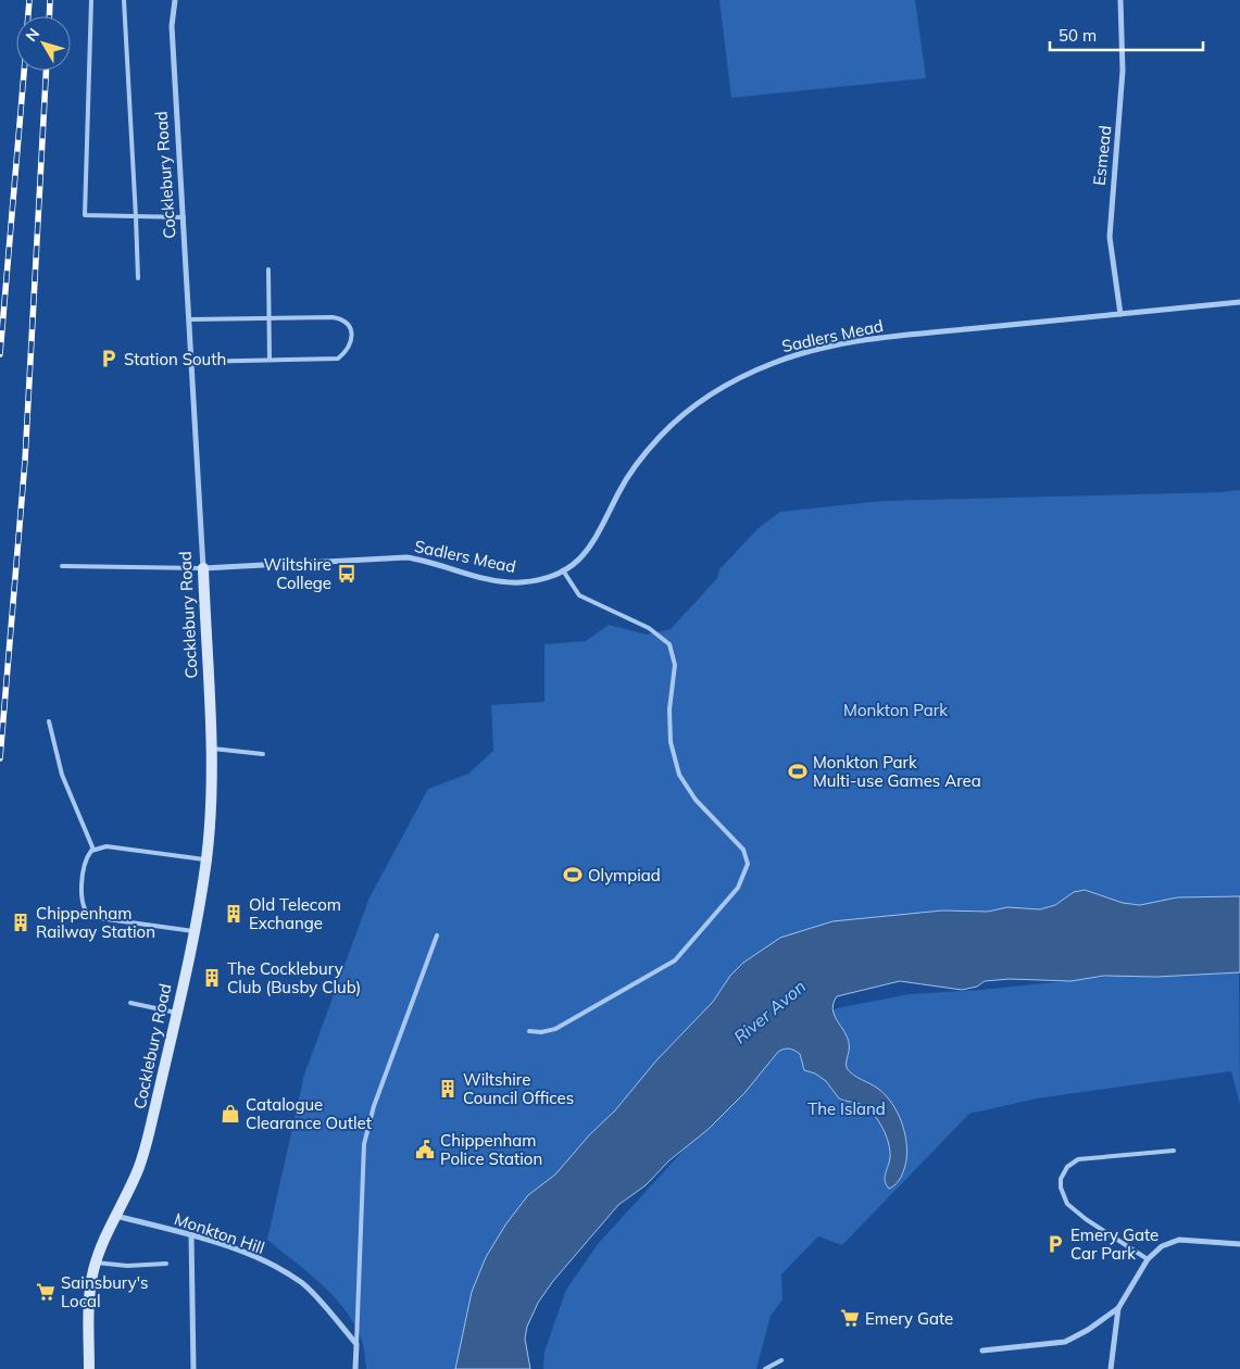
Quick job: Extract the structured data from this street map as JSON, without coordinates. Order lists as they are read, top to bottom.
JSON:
{
  "streets": {
    "street": [
      "Esmead",
      "Cocklebury Road",
      "Sadlers Mead",
      "Monkton Hill"
    ]
  },
  "crossings": [
    ["Esmead", "Sadlers Mead"],
    ["Cocklebury Road", "Sadlers Mead"],
    ["Cocklebury Road", "Monkton Hill"]
  ],
  "water": ["River Avon"],
  "parks": ["Monkton Park", "The Island"],
  "places": {
    "parking": ["Station South", "Emery Gate Car Park"],
    "bus stop": ["Wiltshire College"],
    "sports": ["Monkton Park Multi-use Games Area", "Olympiad"],
    "building": [
      "Old Telecom Exchange",
      "Chippenham Railway Station",
      "The Cocklebury Club (Busby Club)",
      "Wiltshire Council Offices"
    ],
    "shop": ["Catalogue Clearance Outlet"],
    "public building": ["Chippenham Police Station"],
    "supermarket": ["Sainsbury's Local", "Emery Gate"]
  },
  "scale_bar": "50 m",
  "north": "top left"
}
